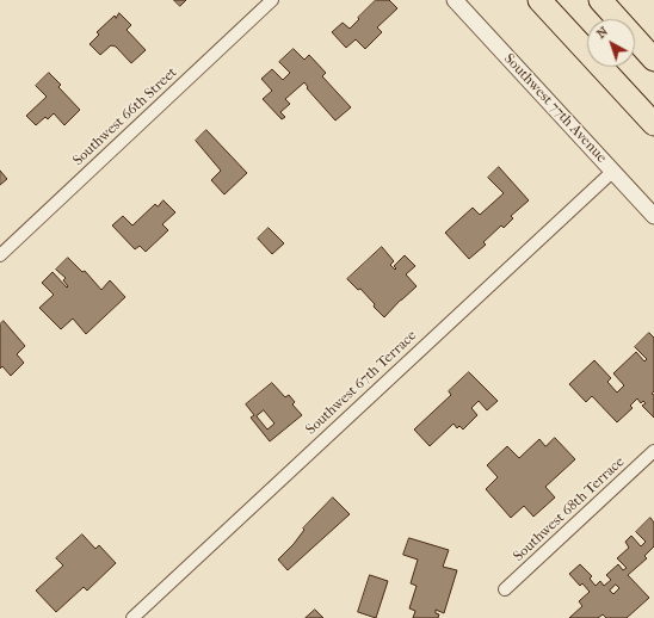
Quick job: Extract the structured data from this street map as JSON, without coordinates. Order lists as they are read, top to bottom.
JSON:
{
  "streets": {
    "street": [
      "Southwest 77th Avenue",
      "Southwest 66th Street",
      "Southwest 67th Terrace",
      "Southwest 68th Terrace"
    ]
  },
  "crossings": [
    ["Southwest 77th Avenue", "Southwest 67th Terrace"]
  ],
  "north": "top left"
}
